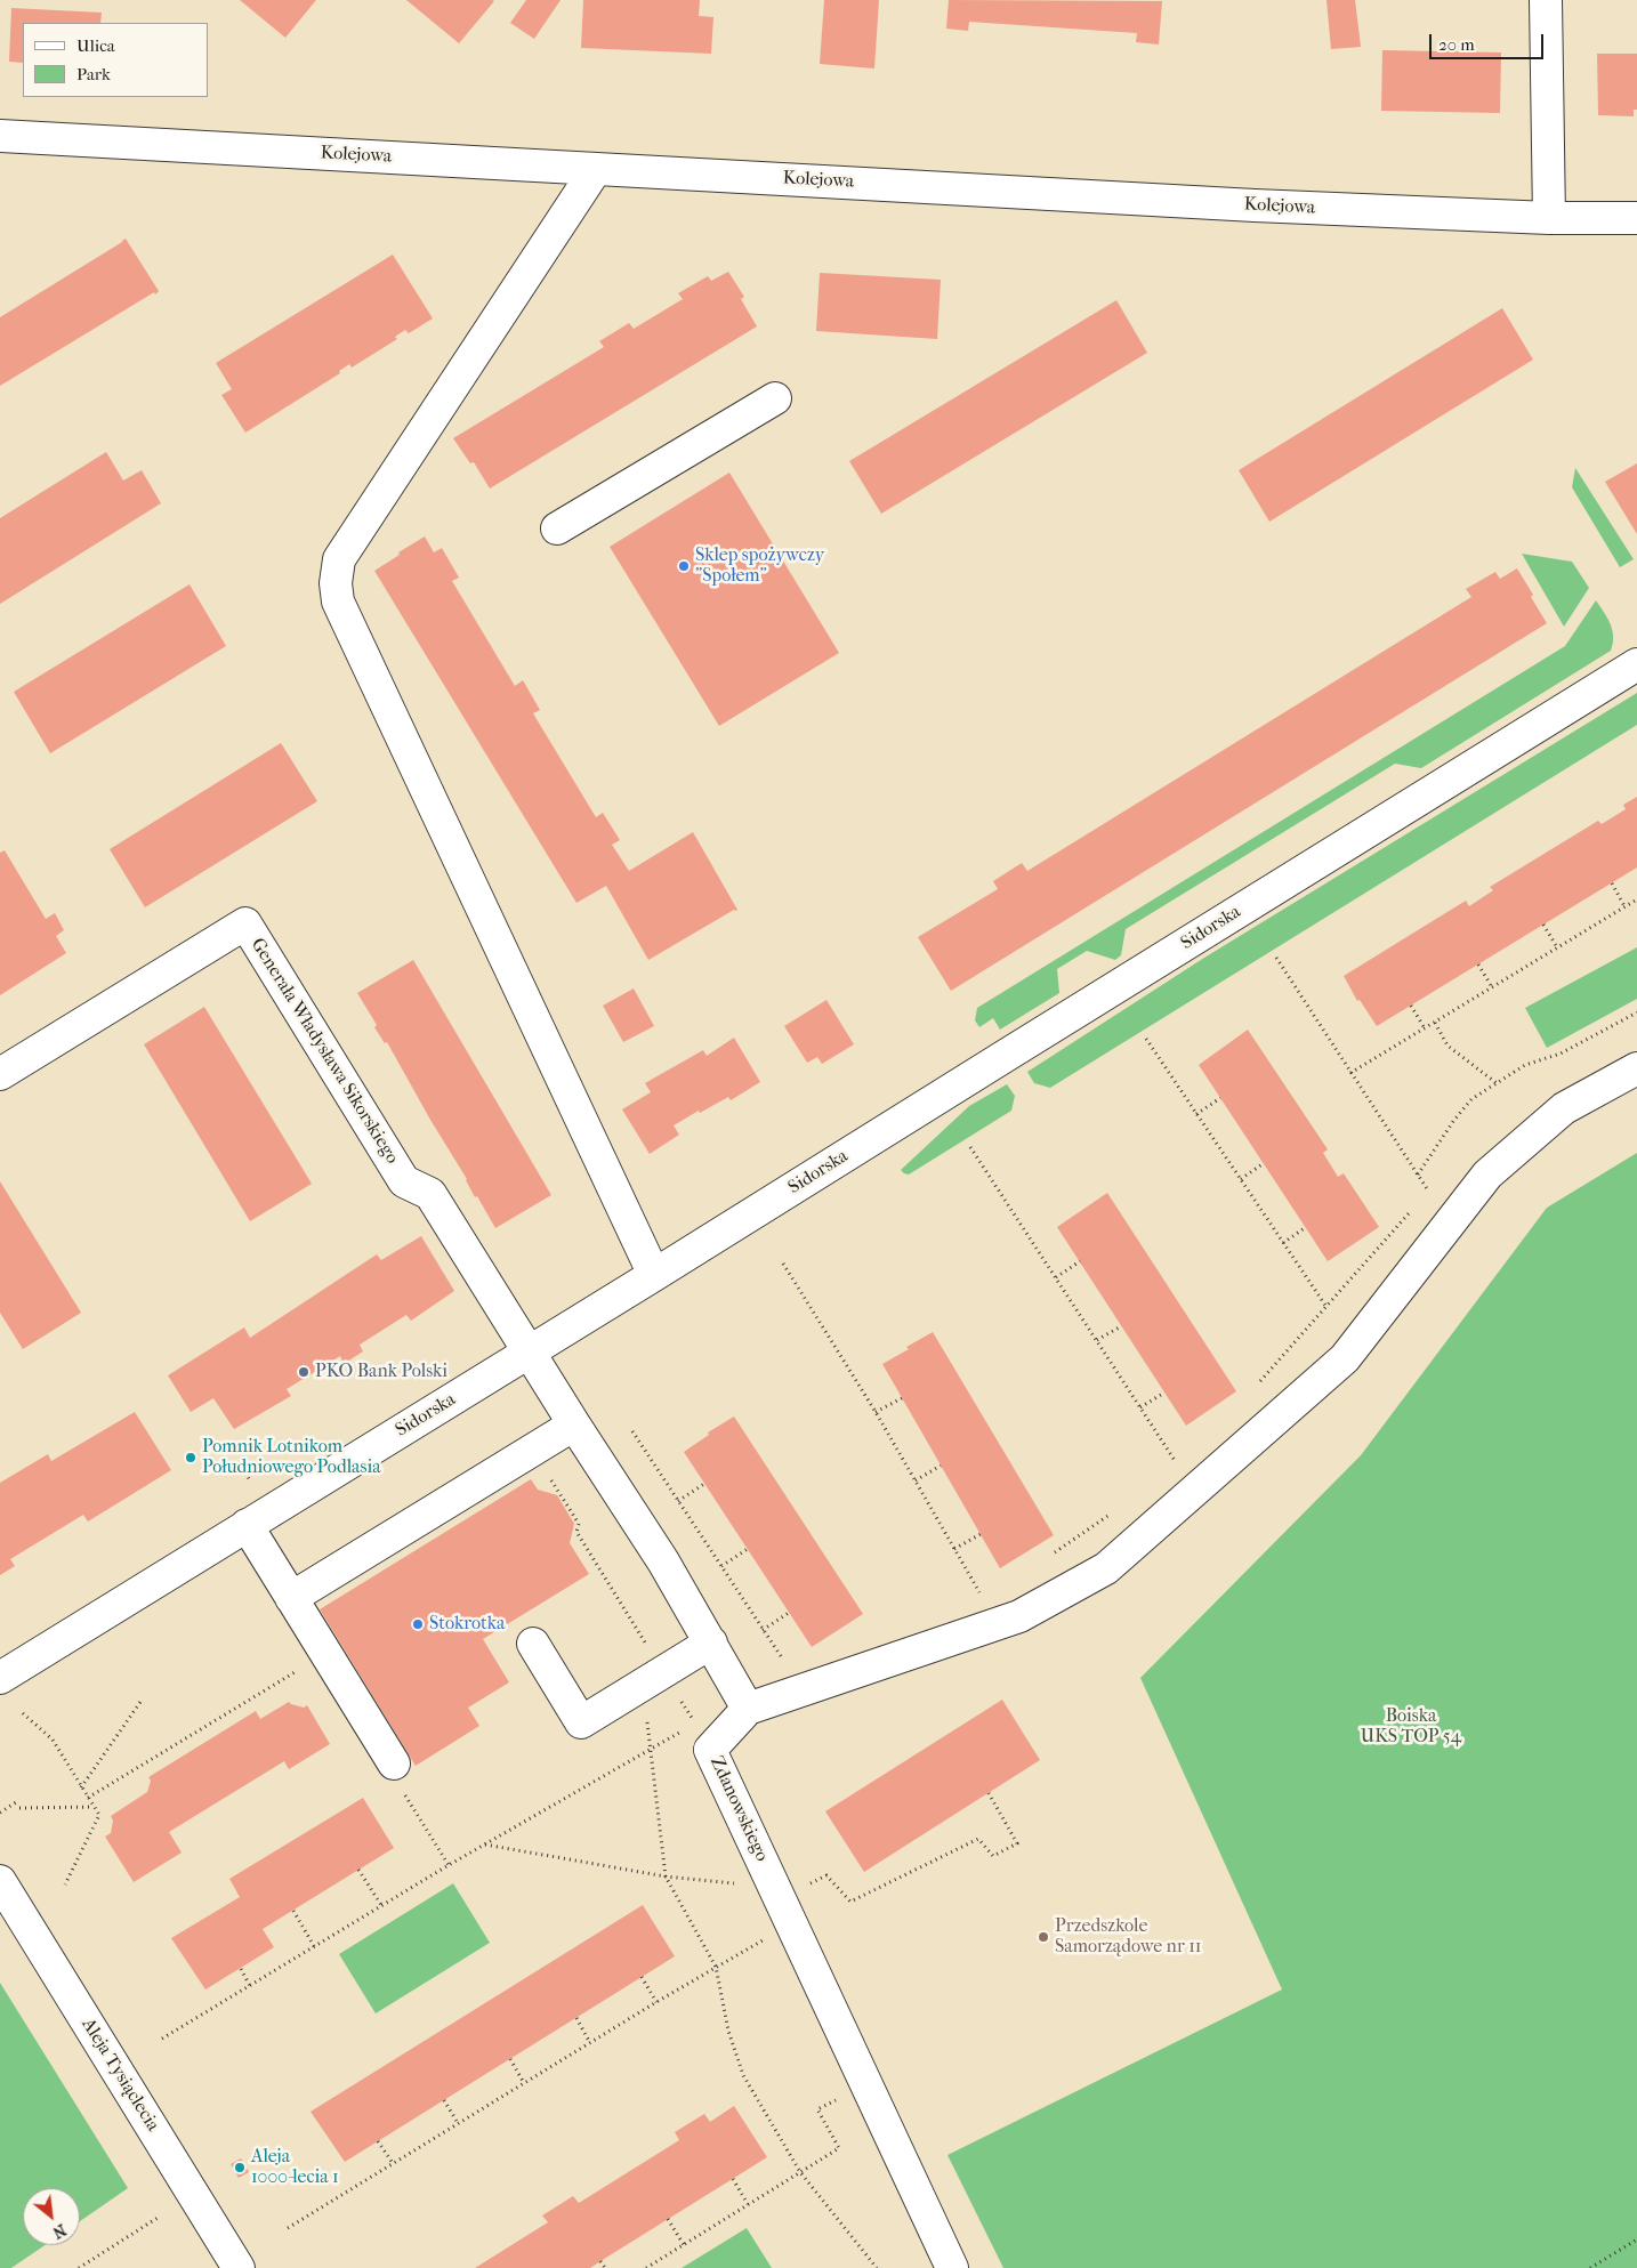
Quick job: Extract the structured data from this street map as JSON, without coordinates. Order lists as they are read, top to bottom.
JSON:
{
  "streets": {
    "street": [
      "Kolejowa",
      "Sidorska",
      "Generała Władysława Sikorskiego",
      "Zdanowskiego",
      "Aleja Tysiąclecia"
    ]
  },
  "crossings": [
    ["Sidorska", "Generała Władysława Sikorskiego"]
  ],
  "parks": ["Boiska UKS TOP 54"],
  "places": [
    "Sklep spożywczy \"Społem\"",
    "PKO Bank Polski",
    "Pomnik Lotnikom Południowego Podlasia",
    "Stokrotka",
    "Przedszkole Samorządowe nr 11",
    "Aleja 1000-lecia 1"
  ],
  "legend": ["Ulica", "Park"],
  "scale_bar": "20 m",
  "north": "bottom right"
}
